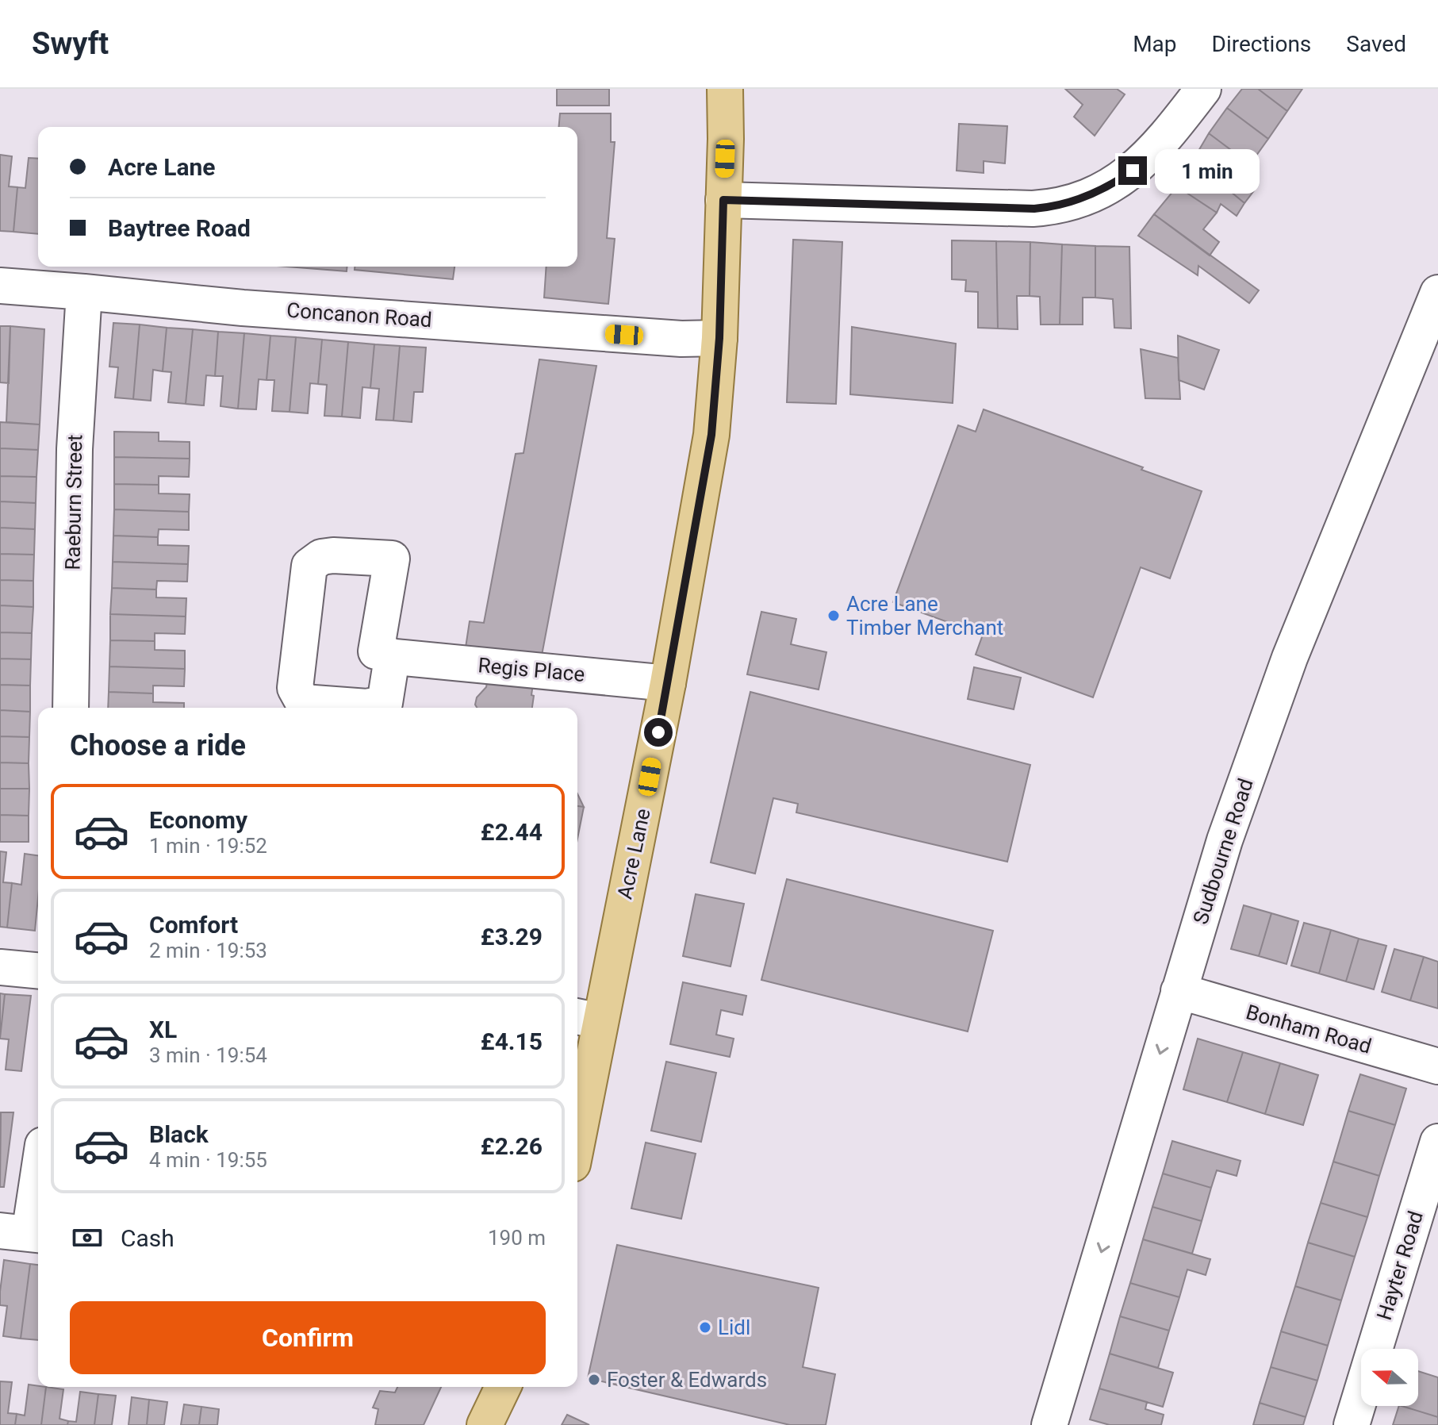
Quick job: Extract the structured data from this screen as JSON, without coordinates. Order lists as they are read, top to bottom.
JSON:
{
  "streets": {
    "main road": ["Acre Lane"],
    "street": [
      "Concanon Road",
      "Raeburn Street",
      "Regis Place",
      "Sudbourne Road",
      "Bonham Road",
      "Hayter Road"
    ]
  },
  "crossings": [
    ["Concanon Road", "Raeburn Street"],
    ["Concanon Road", "Acre Lane"],
    ["Regis Place", "Acre Lane"],
    ["Sudbourne Road", "Bonham Road"]
  ],
  "one_way": ["Sudbourne Road"],
  "places": ["Acre Lane Timber Merchant", "Lidl", "Foster & Edwards"],
  "north": "left",
  "page": {
    "header": "Swyft",
    "nav": ["Map", "Directions", "Saved"],
    "banner": ["Acre Lane", "Baytree Road"],
    "bubble": "1 min",
    "heading": "Choose a ride",
    "list": [
      {
        "name": "Economy",
        "note": "1 min · 19:52",
        "value": "£2.44"
      },
      {
        "name": "Comfort",
        "note": "2 min · 19:53",
        "value": "£3.29"
      },
      {
        "name": "XL",
        "note": "3 min · 19:54",
        "value": "£4.15"
      },
      {
        "name": "Black",
        "note": "4 min · 19:55",
        "value": "£2.26"
      }
    ],
    "pay": ["Cash", "190 m"],
    "buttons": "Confirm"
  }
}
